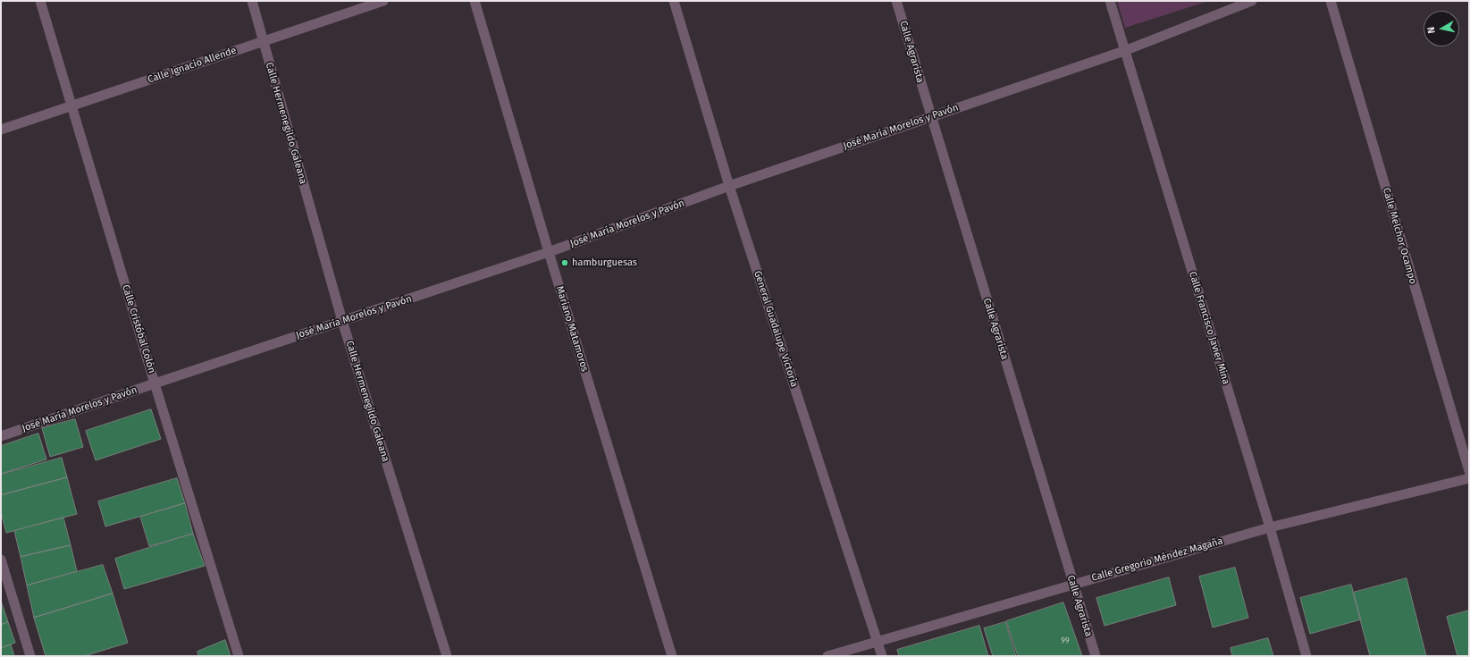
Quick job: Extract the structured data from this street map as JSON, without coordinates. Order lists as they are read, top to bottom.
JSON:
{
  "streets": {
    "street": [
      "Calle Agrarista",
      "Calle Ignacio Allende",
      "Calle Hermenegildo Galeana",
      "José María Morelos y Pavón",
      "Calle Melchor Ocampo",
      "Calle Francisco Javier Mina",
      "Calle Cristóbal Colón",
      "Mariano Matamoros",
      "General Guadalupe Victoria",
      "Calle Gregorio Méndez Magaña"
    ]
  },
  "crossings": [
    ["Calle Agrarista", "José María Morelos y Pavón"],
    ["Calle Agrarista", "Calle Gregorio Méndez Magaña"],
    ["Calle Ignacio Allende", "Calle Hermenegildo Galeana"],
    ["Calle Ignacio Allende", "Calle Cristóbal Colón"],
    ["Calle Hermenegildo Galeana", "José María Morelos y Pavón"],
    ["José María Morelos y Pavón", "Calle Francisco Javier Mina"],
    ["José María Morelos y Pavón", "Calle Cristóbal Colón"],
    ["José María Morelos y Pavón", "Mariano Matamoros"],
    ["José María Morelos y Pavón", "General Guadalupe Victoria"],
    ["Calle Francisco Javier Mina", "Calle Gregorio Méndez Magaña"],
    ["General Guadalupe Victoria", "Calle Gregorio Méndez Magaña"]
  ],
  "places": ["hamburguesas"],
  "house_numbers": ["99"],
  "north": "left"
}
